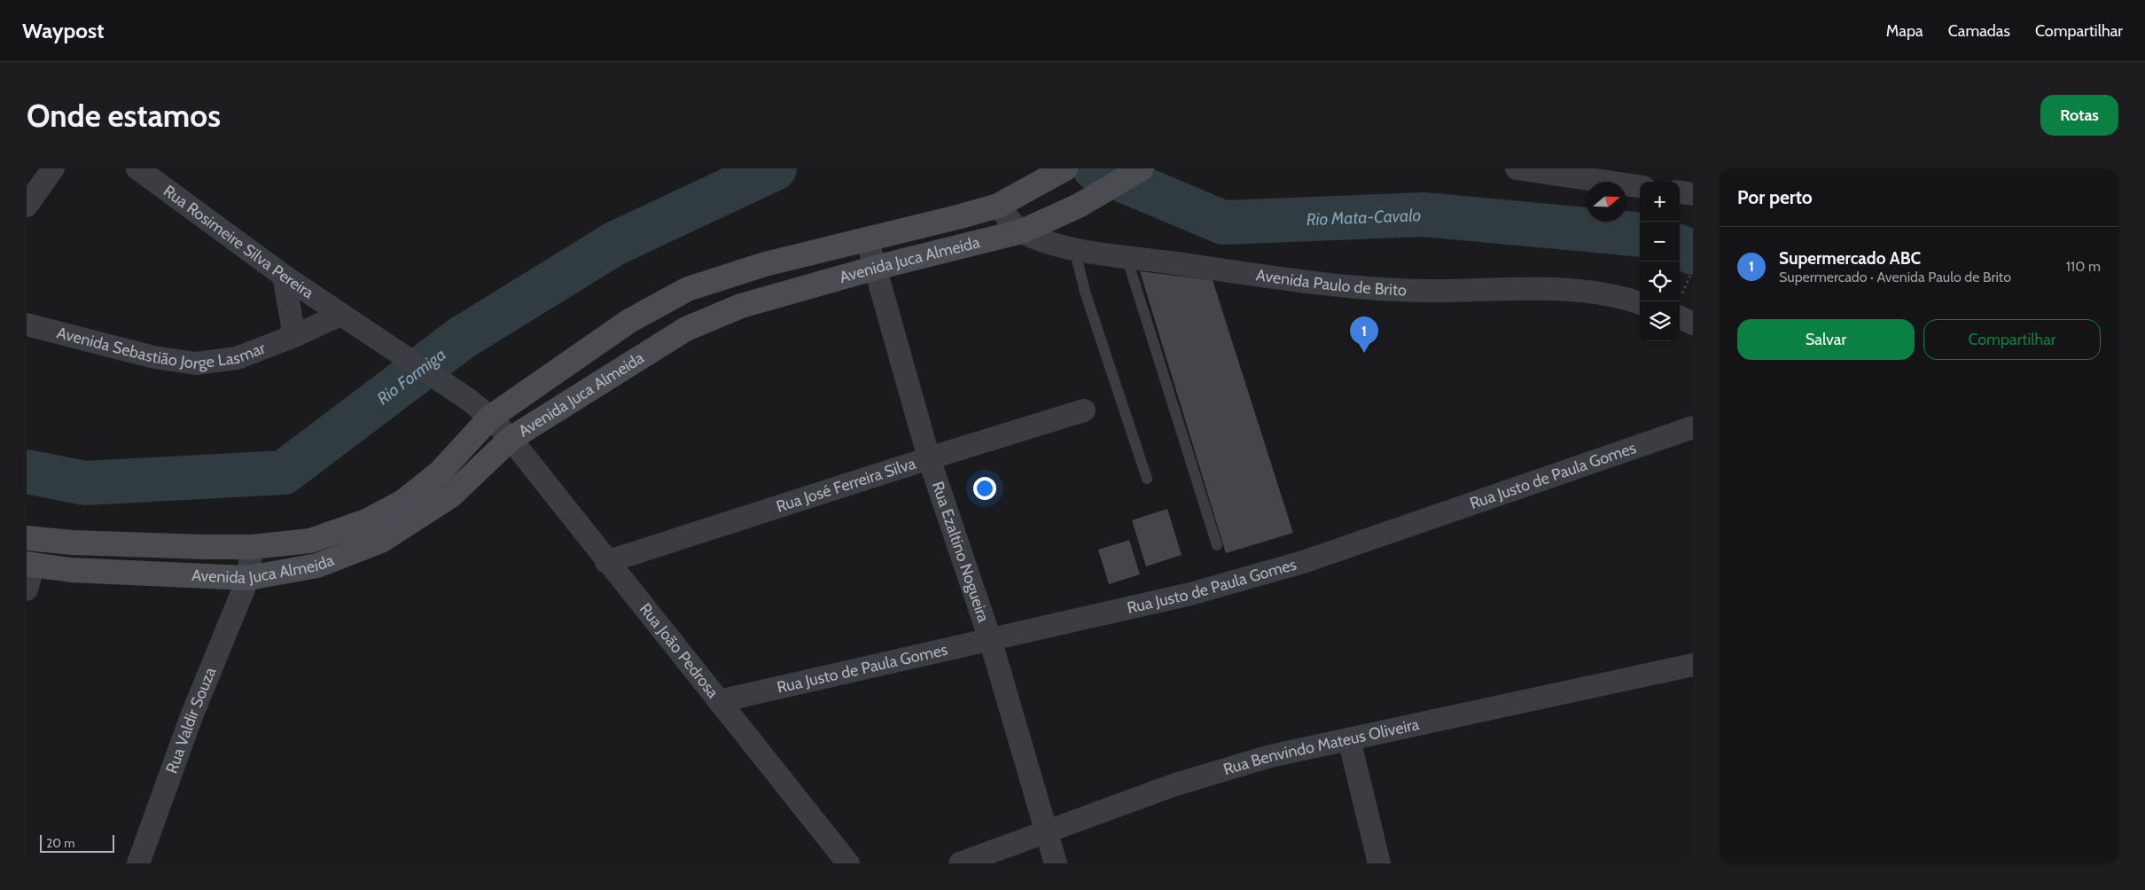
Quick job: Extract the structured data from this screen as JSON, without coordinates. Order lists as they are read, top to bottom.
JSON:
{
  "streets": {
    "street": [
      "Rua Rosimeire Silva Pereira",
      "Avenida Juca Almeida",
      "Avenida Paulo de Brito",
      "Avenida Sebastião Jorge Lasmar",
      "Rua Justo de Paula Gomes",
      "Rua José Ferreira Silva",
      "Rua Ezaltino Nogueira",
      "Rua João Pedrosa",
      "Rua Valdir Souza",
      "Rua Benvindo Mateus Oliveira"
    ]
  },
  "crossings": [
    ["Rua Rosimeire Silva Pereira", "Avenida Sebastião Jorge Lasmar"],
    ["Rua Rosimeire Silva Pereira", "Rua João Pedrosa"],
    ["Avenida Juca Almeida", "Avenida Paulo de Brito"],
    ["Avenida Juca Almeida", "Rua Ezaltino Nogueira"],
    ["Avenida Juca Almeida", "Rua João Pedrosa"],
    ["Avenida Juca Almeida", "Rua Valdir Souza"],
    ["Rua Justo de Paula Gomes", "Rua Ezaltino Nogueira"],
    ["Rua Justo de Paula Gomes", "Rua João Pedrosa"],
    ["Rua José Ferreira Silva", "Rua Ezaltino Nogueira"],
    ["Rua José Ferreira Silva", "Rua João Pedrosa"],
    ["Rua Ezaltino Nogueira", "Rua Benvindo Mateus Oliveira"]
  ],
  "water": ["Rio Mata-Cavalo", "Rio Formiga"],
  "scale_bar": "20 m",
  "north": "right",
  "page": {
    "header": "Waypost",
    "nav": ["Mapa", "Camadas", "Compartilhar"],
    "buttons": [
      "Rotas",
      ["Salvar", "Compartilhar"]
    ],
    "title": "Onde estamos",
    "heading": "Por perto",
    "map_buttons": ["+", "−"],
    "list": [
      {
        "mark": "1",
        "name": "Supermercado ABC",
        "note": "Supermercado · Avenida Paulo de Brito",
        "value": "110 m"
      }
    ],
    "pins": "1",
    "scale": "20 m"
  }
}
